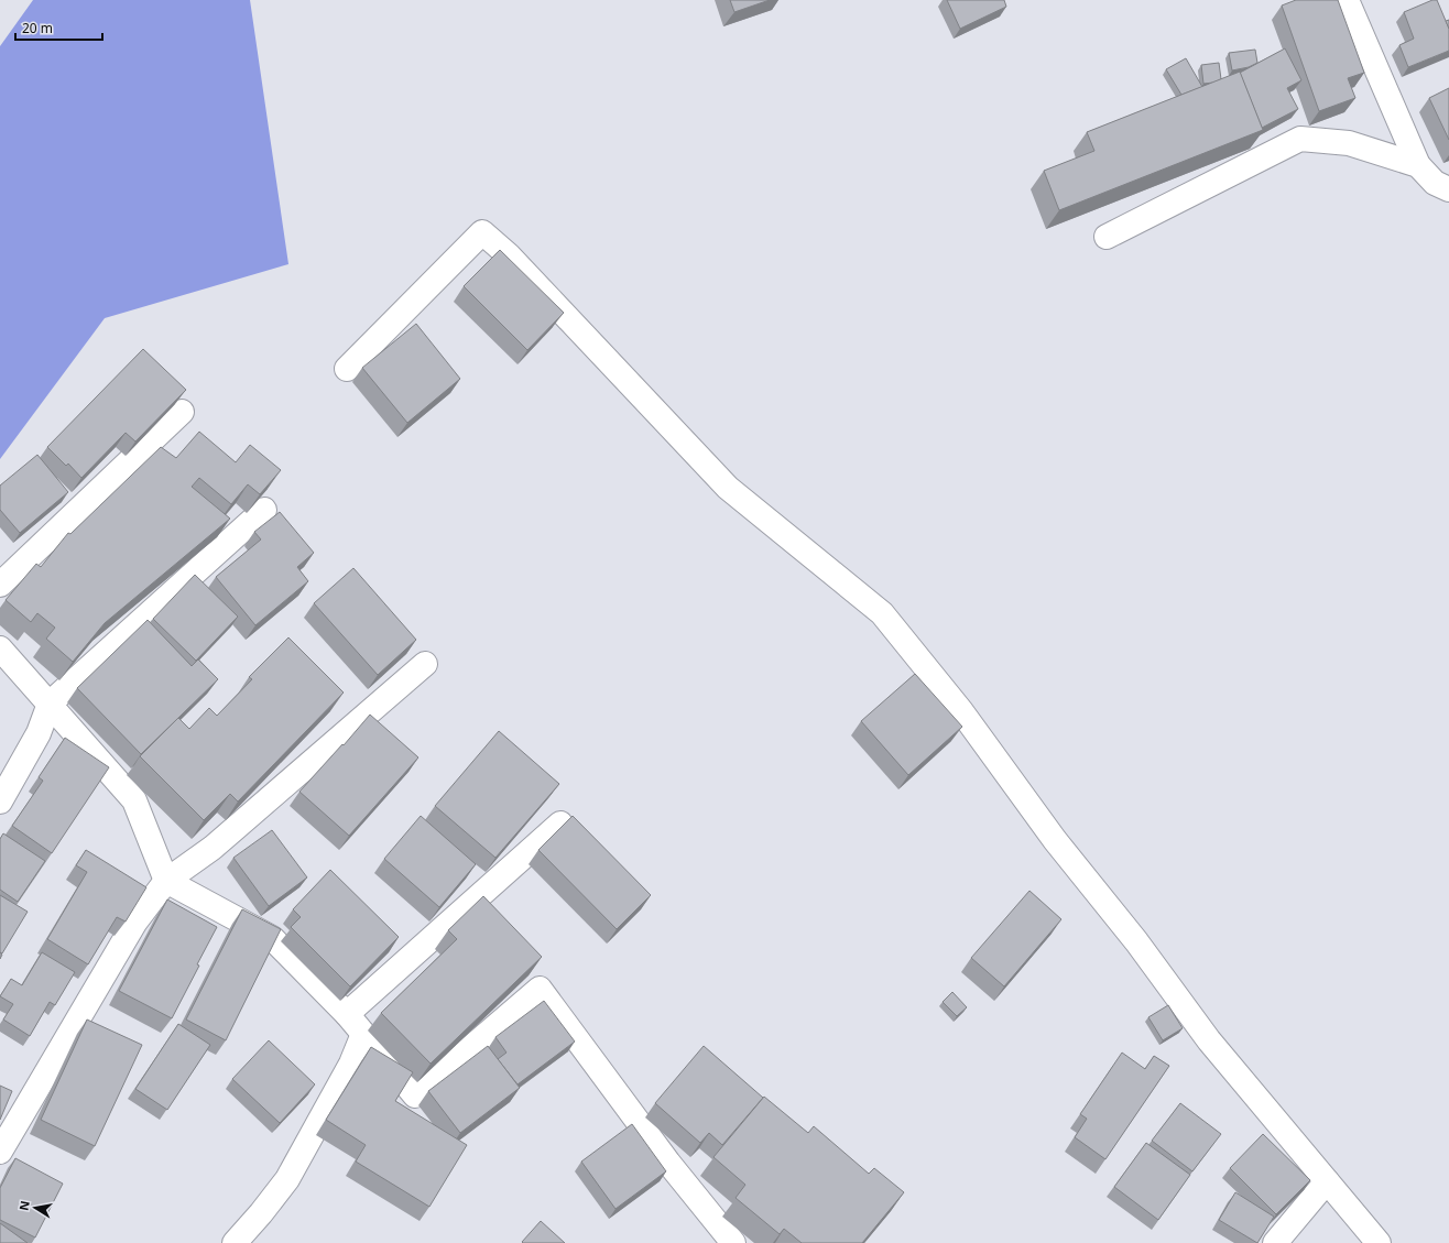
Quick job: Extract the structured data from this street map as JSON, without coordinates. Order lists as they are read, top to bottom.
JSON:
{
  "scale_bar": "20 m",
  "north": "left"
}
